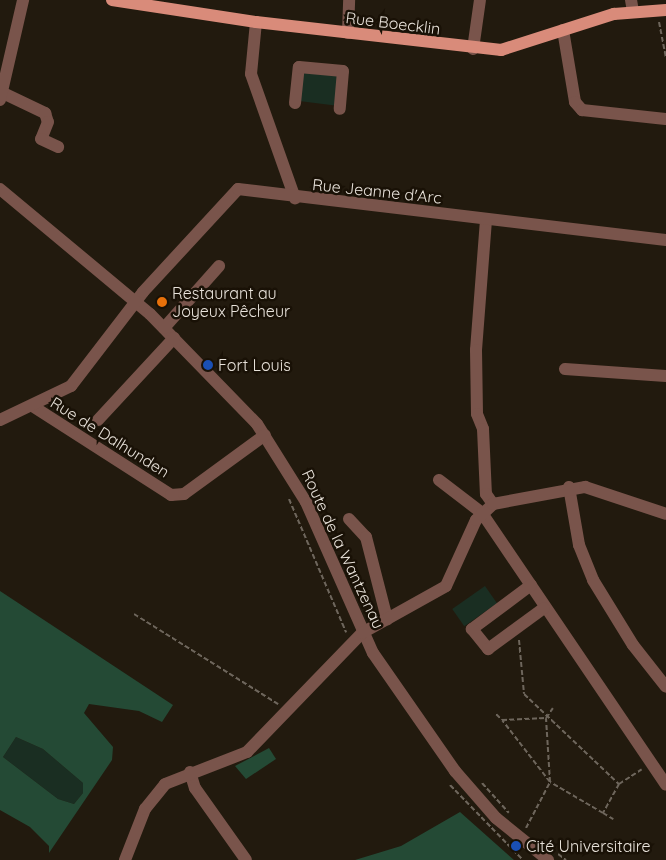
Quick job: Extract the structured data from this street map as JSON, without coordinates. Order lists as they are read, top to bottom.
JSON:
{
  "streets": {
    "main road": ["Rue Boecklin"],
    "street": ["Rue Jeanne d'Arc", "Rue de Dalhunden", "Route de la Wantzenau"]
  },
  "crossings": [
    ["Rue Jeanne d'Arc", "Route de la Wantzenau"],
    ["Rue de Dalhunden", "Route de la Wantzenau"]
  ],
  "places": ["Restaurant au Joyeux Pêcheur", "Fort Louis", "Cité Universitaire"]
}
